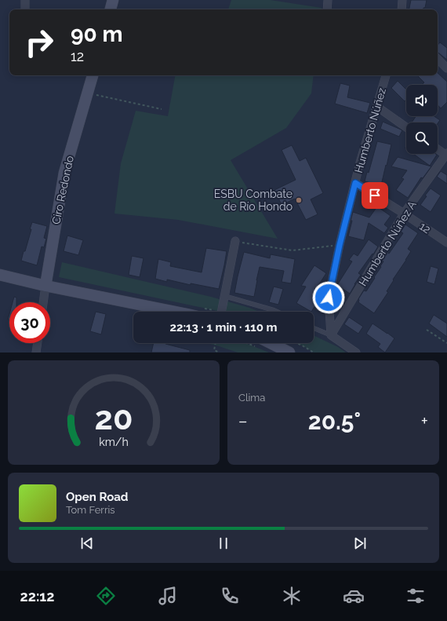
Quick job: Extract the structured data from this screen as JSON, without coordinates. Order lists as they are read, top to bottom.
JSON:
{
  "streets": {
    "main road": ["Ciro Redondo"],
    "street": ["Humberto Núñez", "12", "Humberto Núñez A"]
  },
  "crossings": [
    ["Humberto Núñez", "12"],
    ["Humberto Núñez", "Humberto Núñez A"],
    ["12", "Humberto Núñez A"]
  ],
  "places": ["ESBU Combate de Río Hondo"],
  "page": {
    "turn": ["90 m", "12"],
    "limit": "30",
    "trip": "22:13 · 1 min · 110 m",
    "tile": "Clima",
    "heat": ["−", "20.5°", "+"],
    "song": ["Open Road", "Tom Ferris"],
    "tabs": "22:12",
    "gauge": ["20", "km/h"]
  }
}
